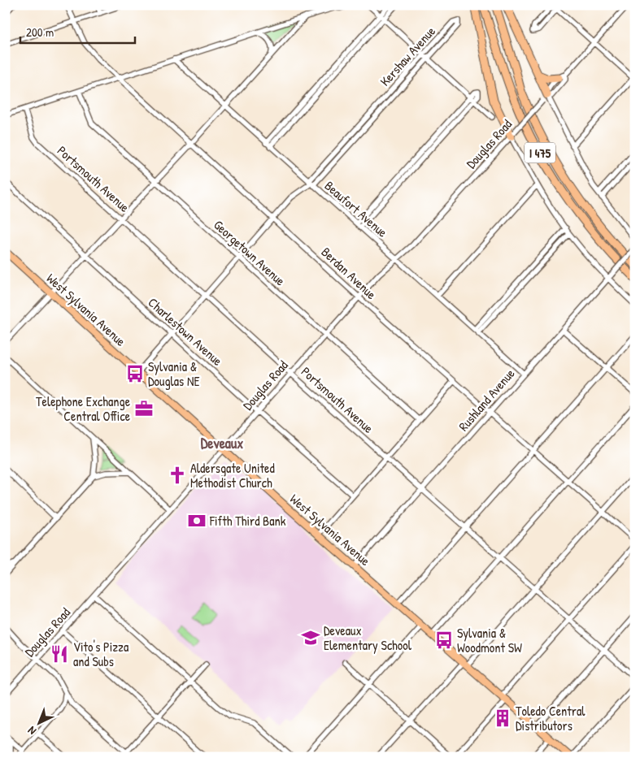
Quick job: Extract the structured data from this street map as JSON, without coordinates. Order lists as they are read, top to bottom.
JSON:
{
  "streets": {
    "highway": ["I 475"],
    "main road": ["West Sylvania Avenue"],
    "street": [
      "Kershaw Avenue",
      "Douglas Road",
      "Portsmouth Avenue",
      "Beaufort Avenue",
      "Georgetown Avenue",
      "Berdan Avenue",
      "Charlestown Avenue",
      "Rushland Avenue"
    ]
  },
  "crossings": [
    ["Kershaw Avenue", "Portsmouth Avenue"],
    ["Kershaw Avenue", "Beaufort Avenue"],
    ["Kershaw Avenue", "Georgetown Avenue"],
    ["Kershaw Avenue", "Berdan Avenue"],
    ["Kershaw Avenue", "West Sylvania Avenue"],
    ["Kershaw Avenue", "Charlestown Avenue"],
    ["Douglas Road", "Portsmouth Avenue"],
    ["Douglas Road", "Beaufort Avenue"],
    ["Douglas Road", "Georgetown Avenue"],
    ["Douglas Road", "Berdan Avenue"],
    ["Douglas Road", "West Sylvania Avenue"],
    ["Douglas Road", "Charlestown Avenue"],
    ["Portsmouth Avenue", "Rushland Avenue"],
    ["Beaufort Avenue", "Rushland Avenue"],
    ["Berdan Avenue", "Rushland Avenue"],
    ["West Sylvania Avenue", "Rushland Avenue"]
  ],
  "districts": ["Deveaux"],
  "places": {
    "bus stop": ["Sylvania & Douglas NE", "Sylvania & Woodmont SW"],
    "office": ["Telephone Exchange Central Office"],
    "church": ["Aldersgate United Methodist Church"],
    "bank": ["Fifth Third Bank"],
    "school or university": ["Deveaux Elementary School"],
    "restaurant": ["Vito's Pizza and Subs"],
    "building": ["Toledo Central Distributors"]
  },
  "scale_bar": "200 m",
  "north": "bottom left"
}
